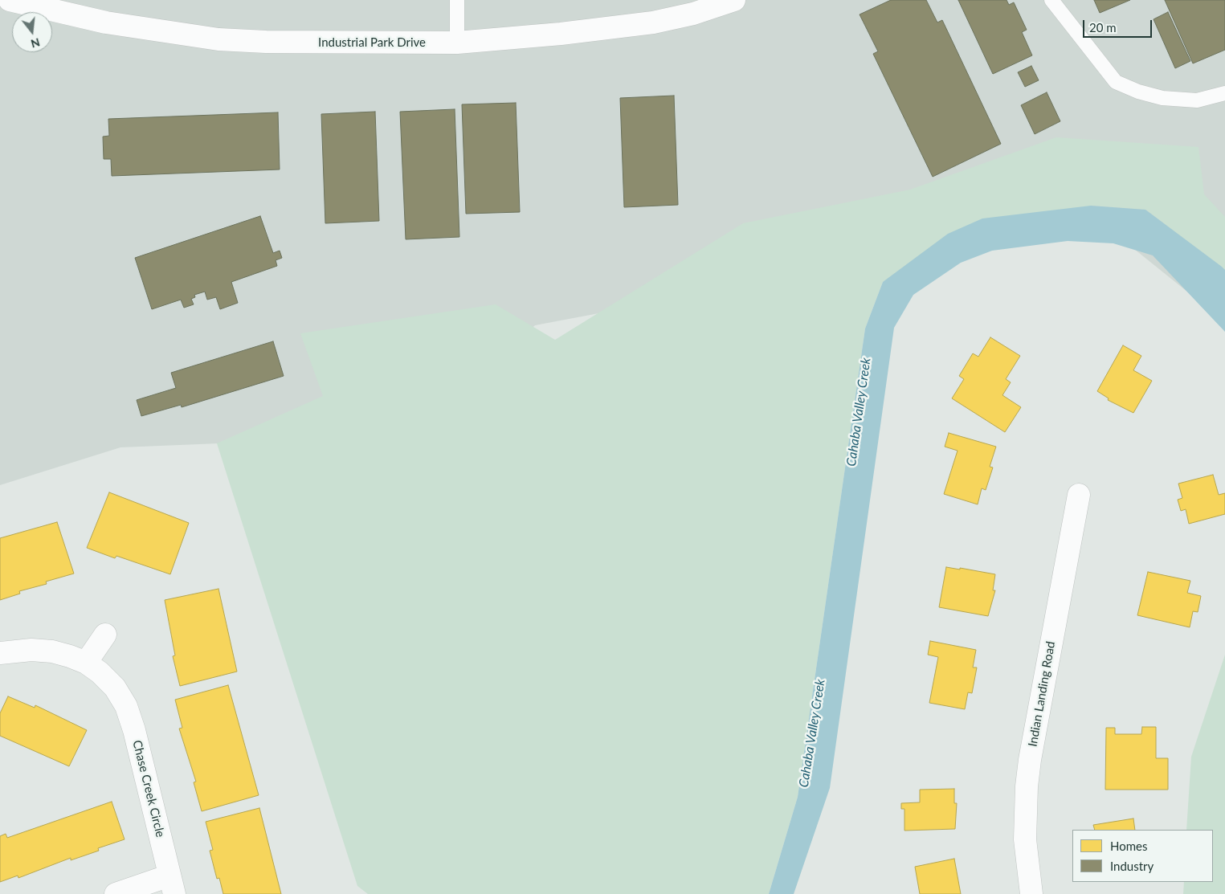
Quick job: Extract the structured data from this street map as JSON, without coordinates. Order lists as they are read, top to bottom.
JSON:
{
  "streets": {
    "street": ["Industrial Park Drive", "Indian Landing Road", "Chase Creek Circle"]
  },
  "water": ["Cahaba Valley Creek"],
  "legend": ["Homes", "Industry"],
  "scale_bar": "20 m",
  "north": "bottom"
}
